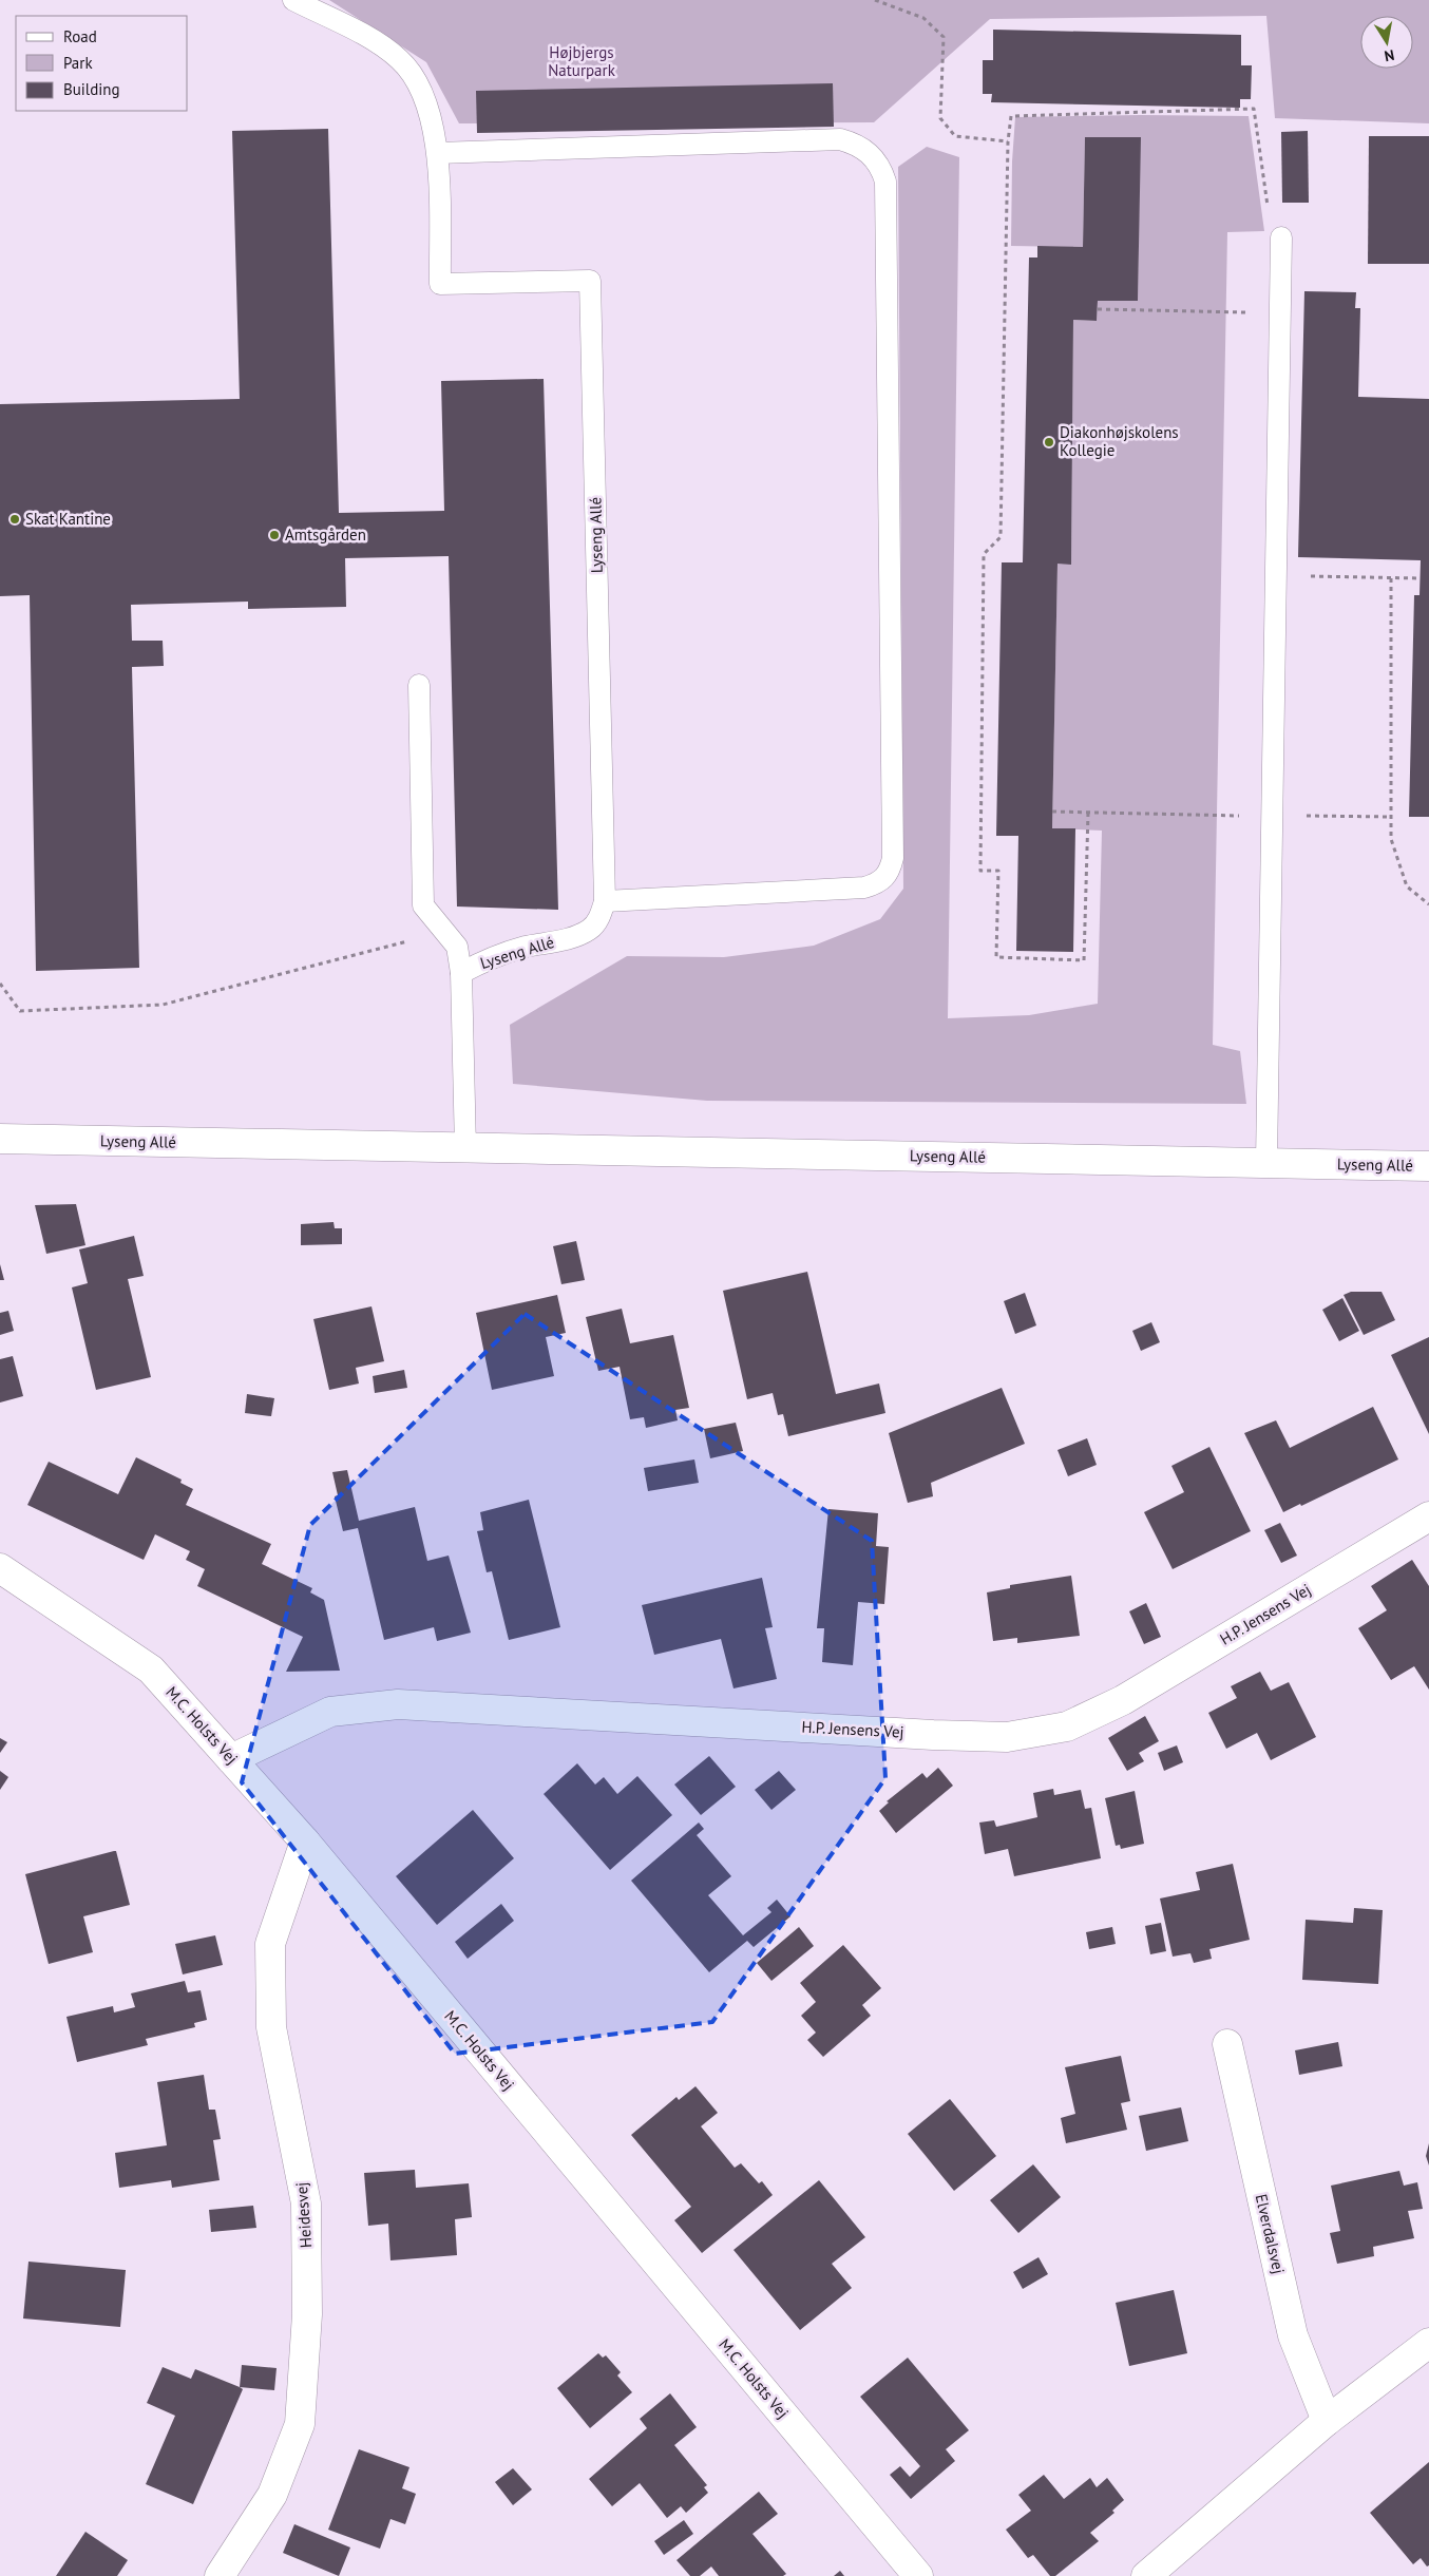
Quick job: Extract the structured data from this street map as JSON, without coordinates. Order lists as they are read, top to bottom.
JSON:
{
  "streets": {
    "street": [
      "Lyseng Allé",
      "H.P. Jensens Vej",
      "M.C. Holsts Vej",
      "Heidesvej",
      "Elverdalsvej"
    ]
  },
  "crossings": [
    ["H.P. Jensens Vej", "M.C. Holsts Vej"],
    ["M.C. Holsts Vej", "Heidesvej"]
  ],
  "parks": ["Højbjergs Naturpark"],
  "places": ["Diakonhøjskolens Kollegie", "Skat Kantine", "Amtsgården"],
  "legend": ["Road", "Park", "Building"],
  "north": "bottom"
}
